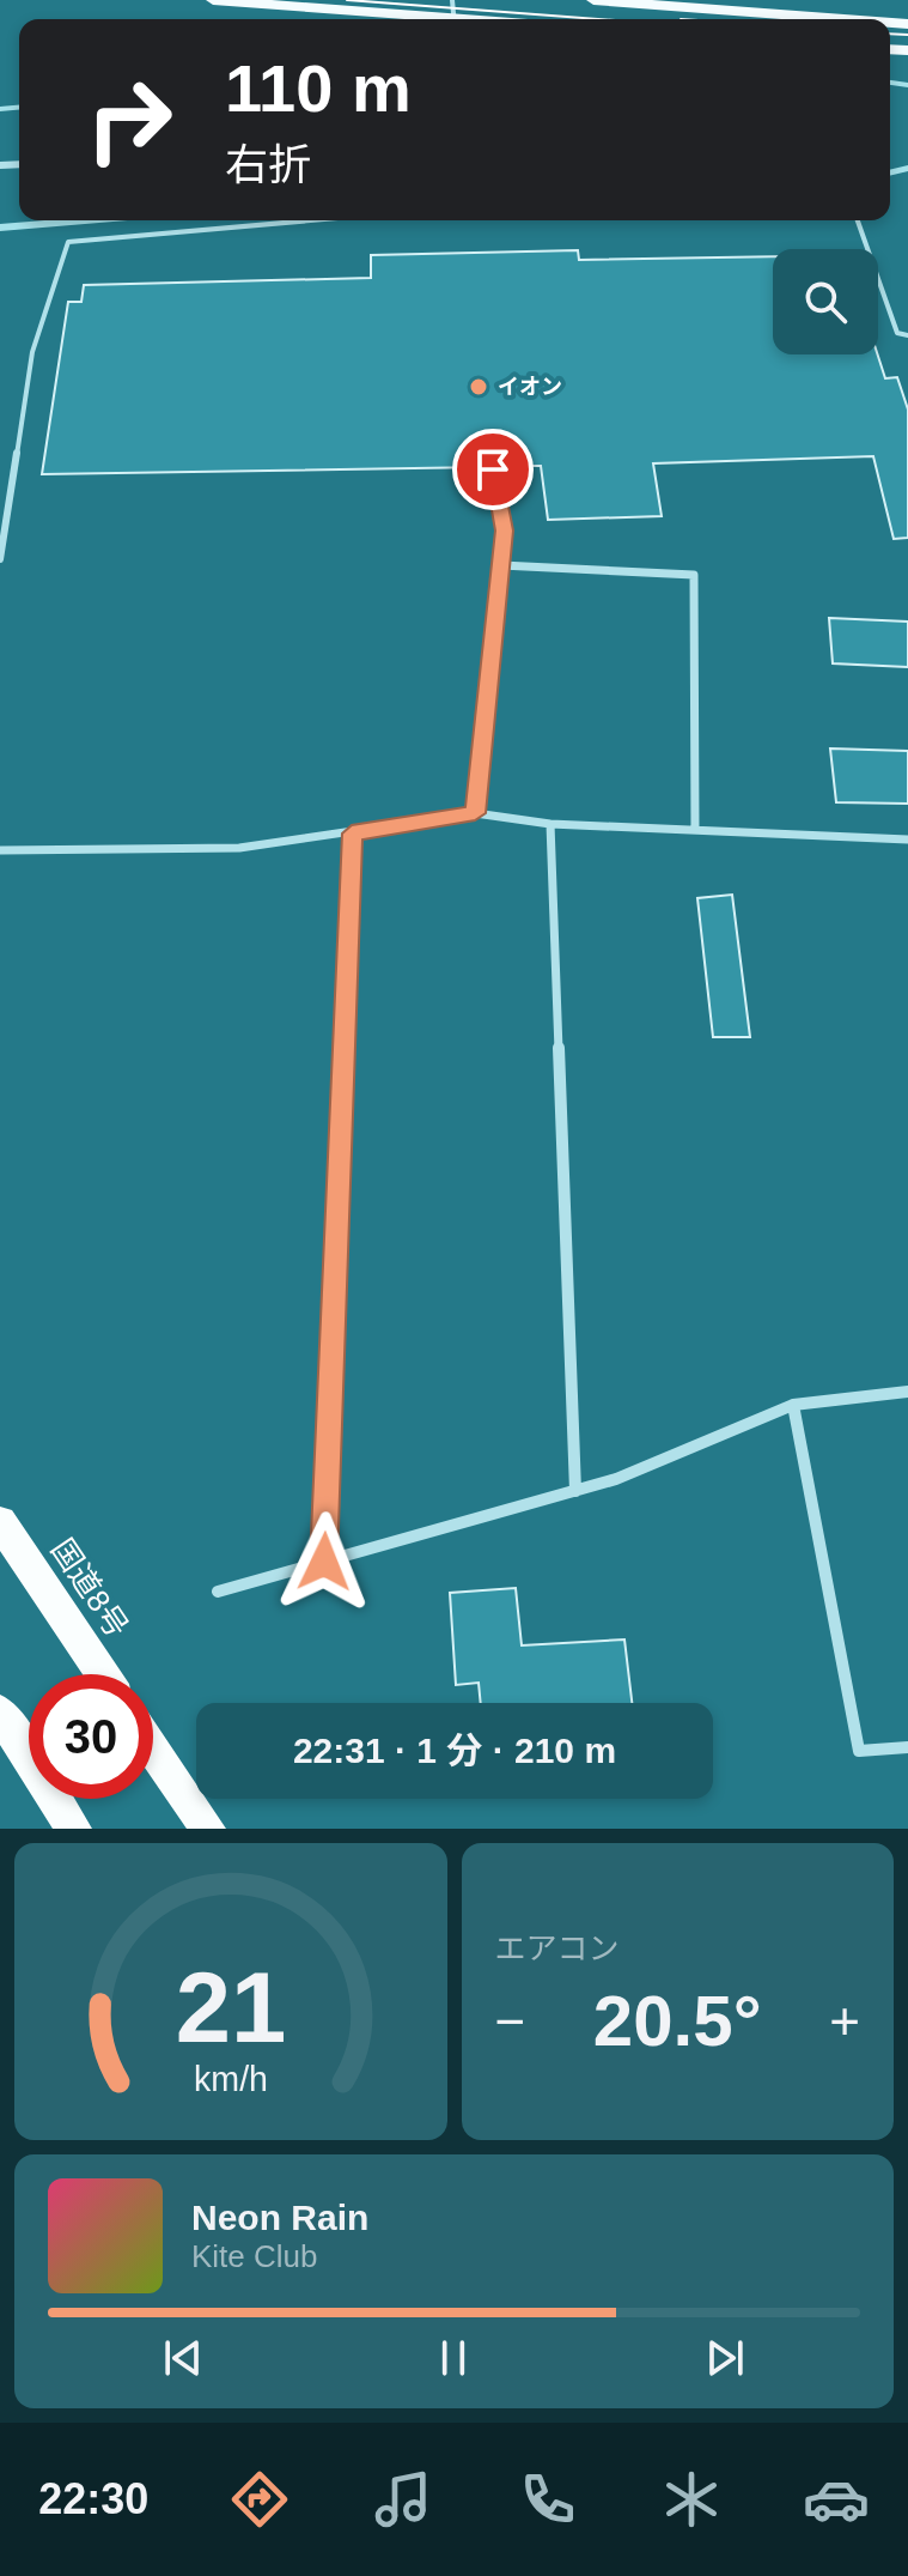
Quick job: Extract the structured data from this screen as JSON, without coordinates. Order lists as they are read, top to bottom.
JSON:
{
  "streets": {
    "highway": ["国道8号"]
  },
  "places": ["イオン"],
  "page": {
    "turn": ["110 m", "右折"],
    "limit": "30",
    "trip": "22:31 · 1 分 · 210 m",
    "tile": "エアコン",
    "heat": ["−", "20.5°", "+"],
    "song": ["Neon Rain", "Kite Club"],
    "tabs": "22:30",
    "gauge": ["21", "km/h"]
  }
}
